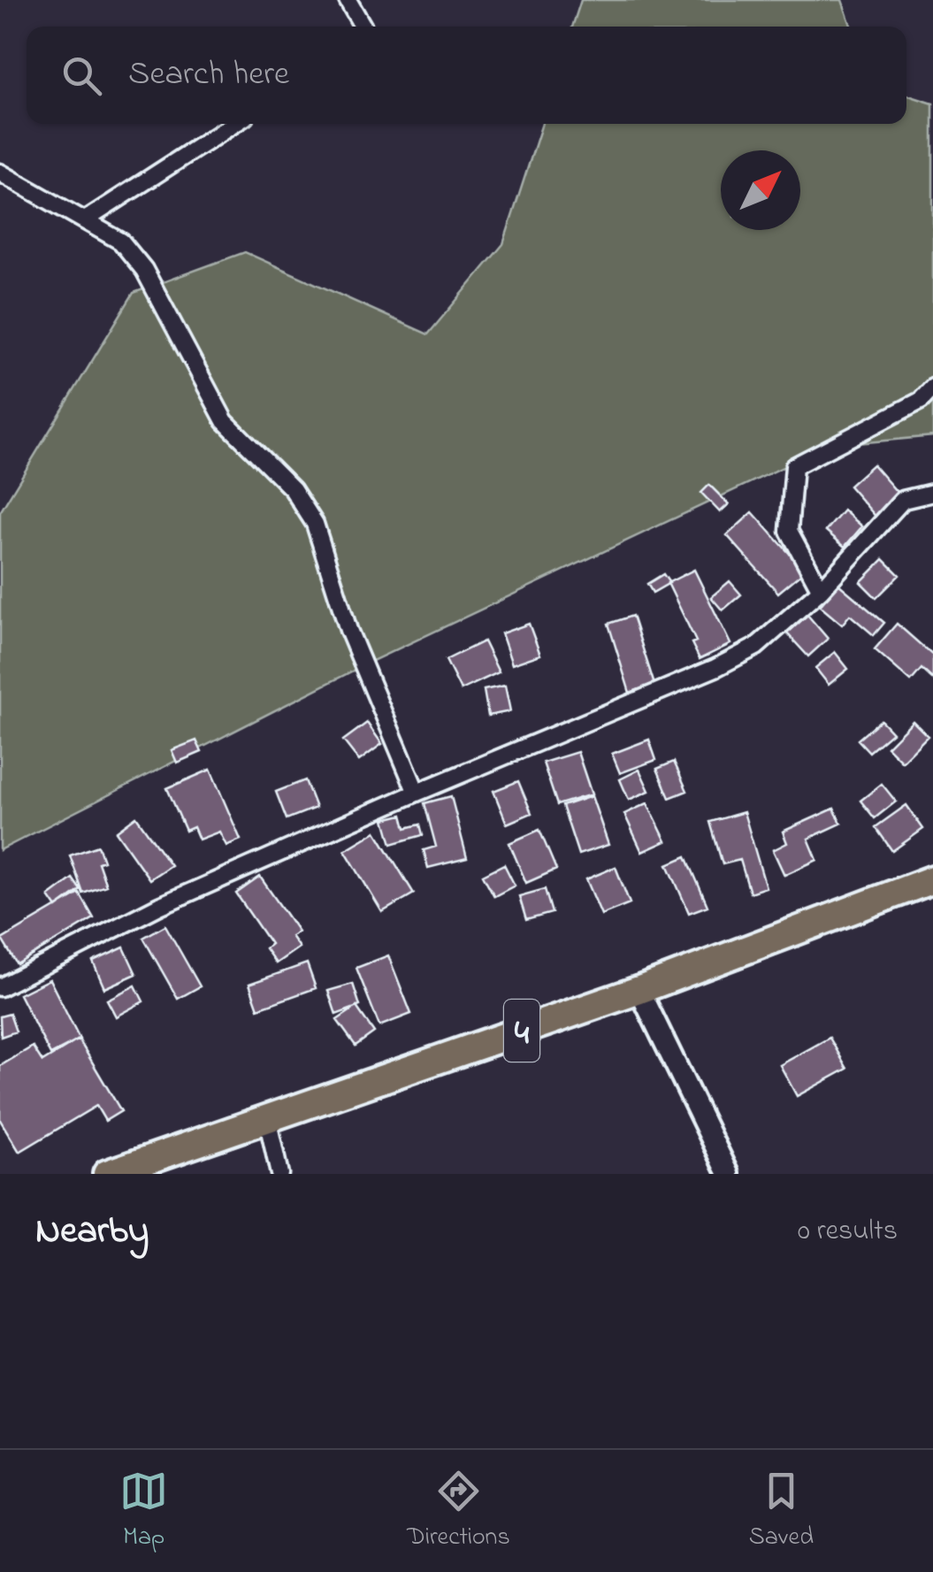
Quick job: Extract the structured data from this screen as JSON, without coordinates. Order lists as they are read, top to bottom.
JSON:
{
  "streets": {
    "highway": ["4"]
  },
  "north": "top right",
  "page": {
    "search": "Search here",
    "heading": ["Nearby", "0 results"],
    "nav": ["Map", "Directions", "Saved"]
  }
}
